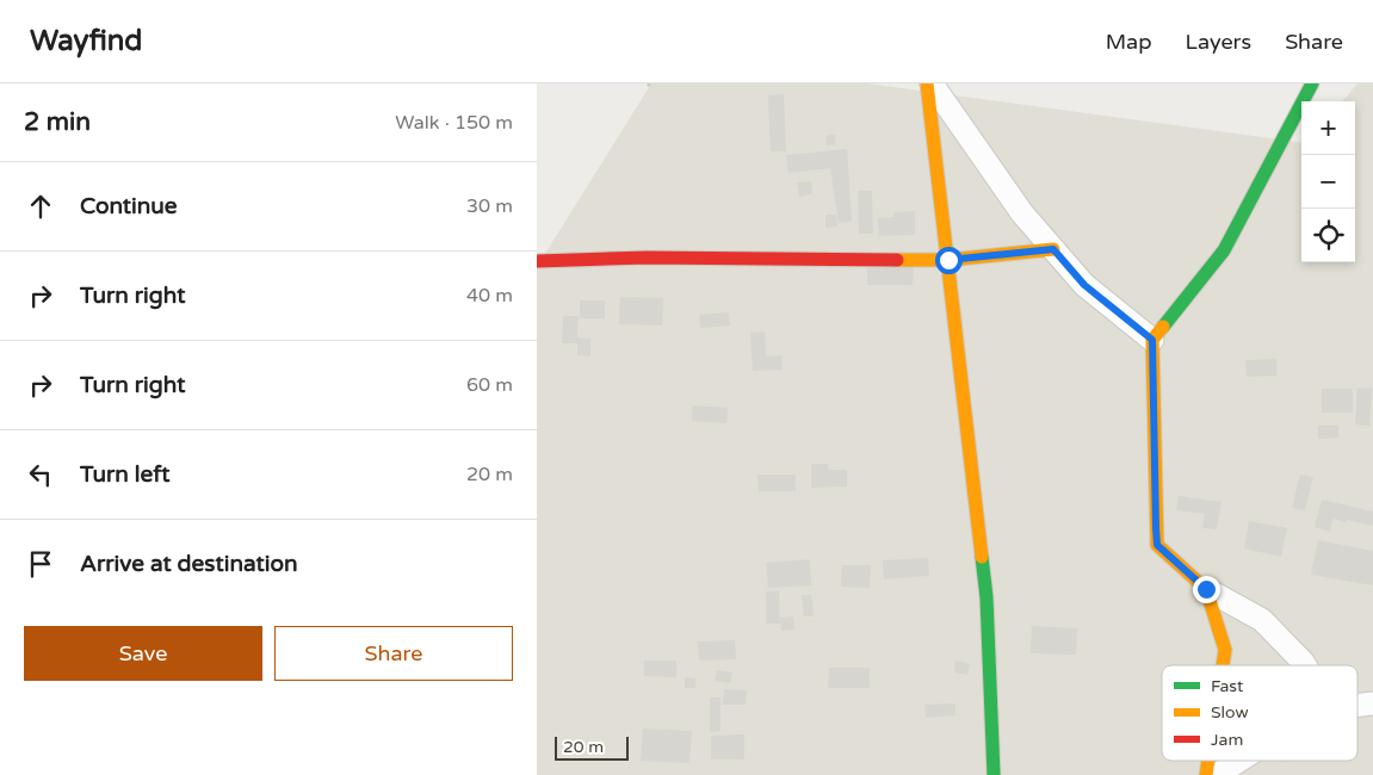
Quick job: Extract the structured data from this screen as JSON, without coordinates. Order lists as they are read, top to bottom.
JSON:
{
  "legend": ["Fast", "Slow", "Jam"],
  "scale_bar": "20 m",
  "page": {
    "header": "Wayfind",
    "nav": ["Map", "Layers", "Share"],
    "heading": ["2 min", "Walk · 150 m"],
    "map_buttons": ["+", "−"],
    "list": [
      ["Continue", "30 m"],
      ["Turn right", "40 m"],
      ["Turn right", "60 m"],
      ["Turn left", "20 m"],
      "Arrive at destination"
    ],
    "buttons": ["Save", "Share"],
    "scale": "20 m"
  }
}
